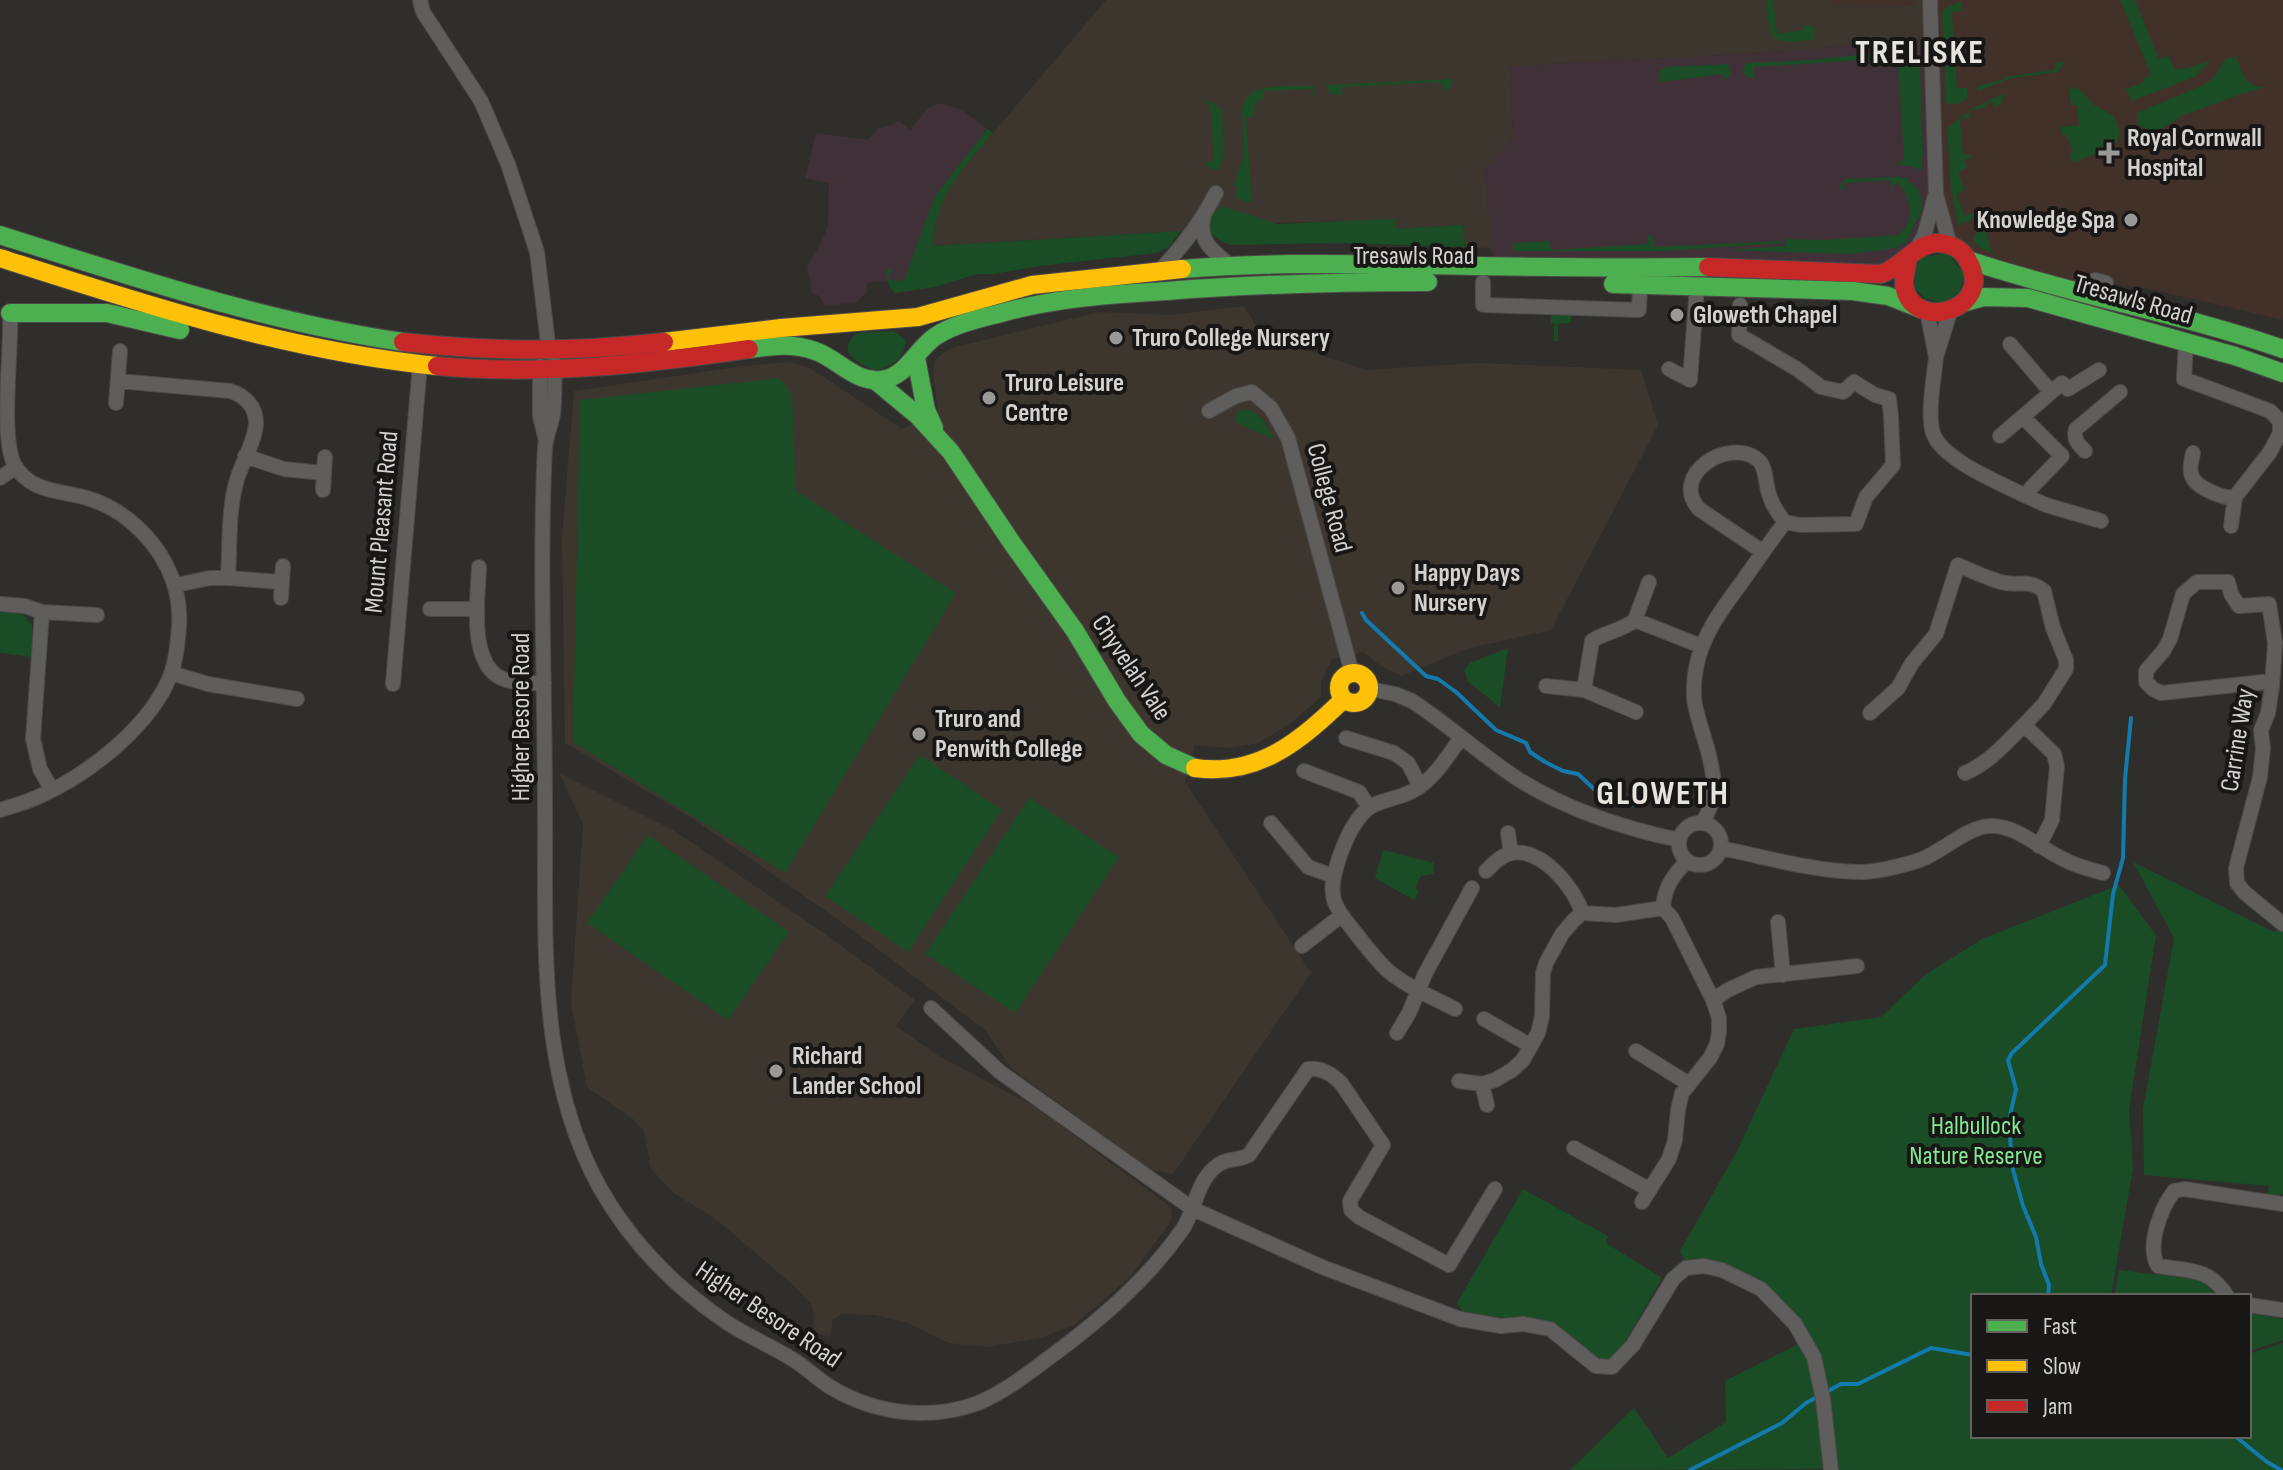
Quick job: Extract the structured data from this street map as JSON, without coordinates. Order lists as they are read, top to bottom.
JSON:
{
  "streets": {
    "main road": ["Tresawls Road", "Chyvelah Vale"],
    "street": [
      "College Road",
      "Mount Pleasant Road",
      "Higher Besore Road",
      "Carrine Way"
    ]
  },
  "crossings": [
    ["Tresawls Road", "Chyvelah Vale"],
    ["College Road", "Chyvelah Vale"]
  ],
  "districts": ["TRELISKE", "GLOWETH"],
  "parks": ["Halbullock Nature Reserve"],
  "places": {
    "health": ["Royal Cornwall Hospital"],
    "other": [
      "Knowledge Spa",
      "Gloweth Chapel",
      "Truro College Nursery",
      "Truro Leisure Centre",
      "Happy Days Nursery",
      "Truro and Penwith College",
      "Richard Lander School"
    ]
  },
  "legend": ["Fast", "Slow", "Jam"]
}
